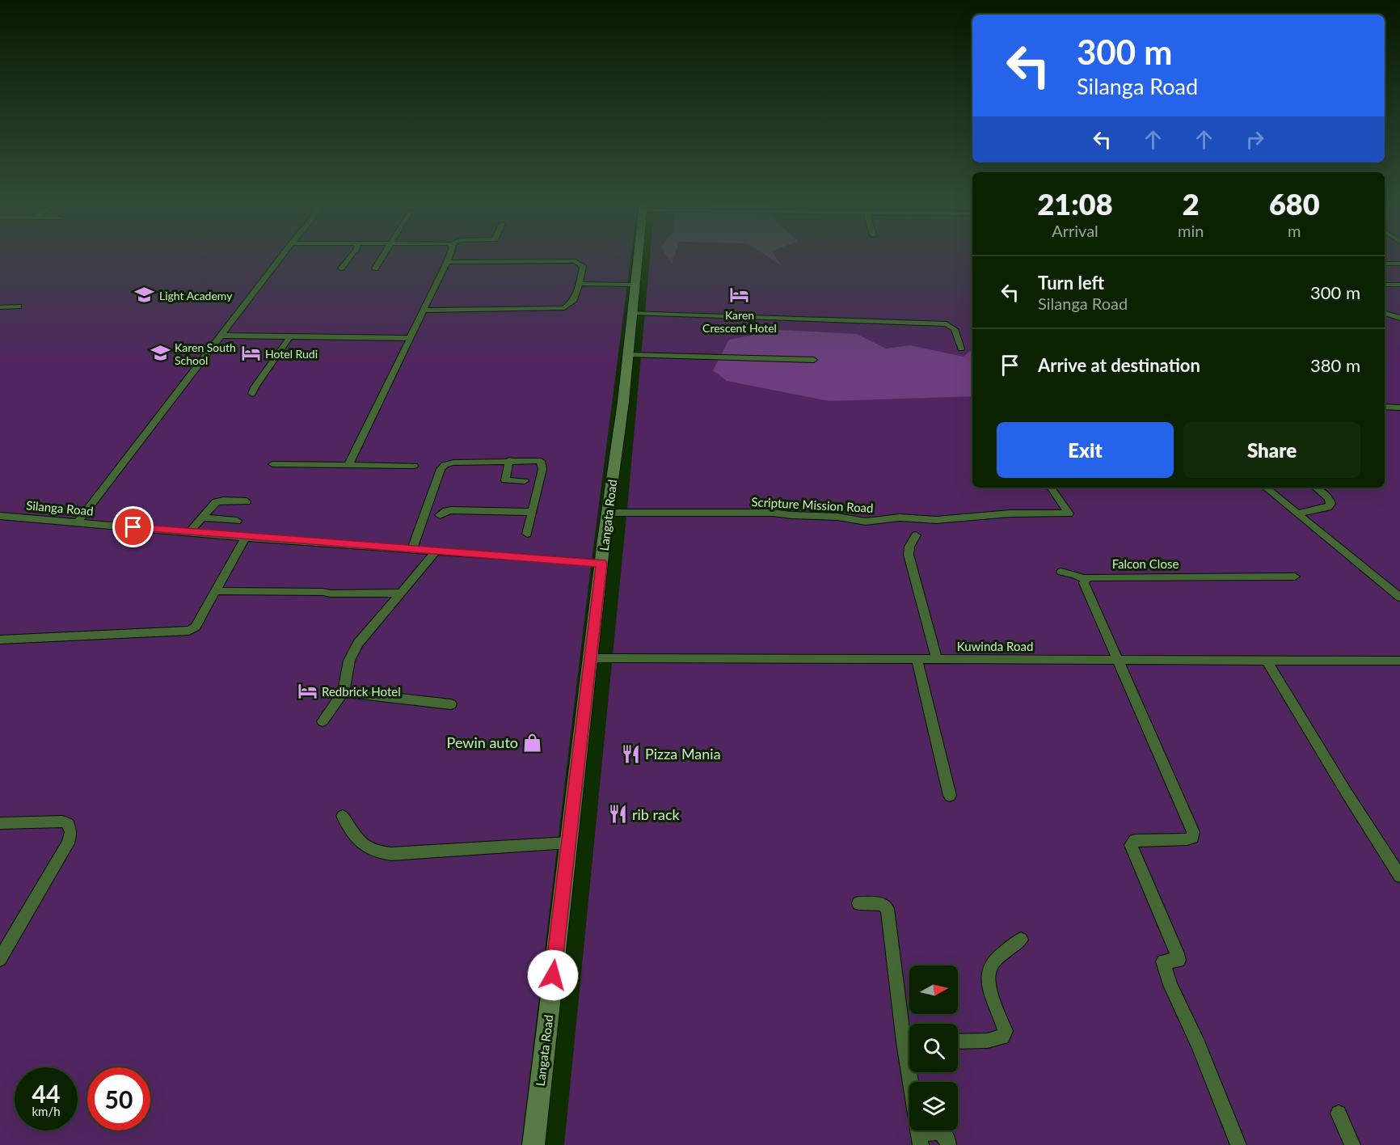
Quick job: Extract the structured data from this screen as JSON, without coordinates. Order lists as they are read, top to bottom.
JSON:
{
  "streets": {
    "main road": ["Langata Road"],
    "street": [
      "Scripture Mission Road",
      "Silanga Road",
      "Falcon Close",
      "Kuwinda Road"
    ]
  },
  "crossings": [
    ["Scripture Mission Road", "Langata Road"],
    ["Silanga Road", "Langata Road"],
    ["Langata Road", "Kuwinda Road"]
  ],
  "places": {
    "school or university": ["Light Academy", "Karen South School"],
    "hotel": ["Karen Crescent Hotel", "Hotel Rudi", "Redbrick Hotel"],
    "shop": ["Pewin auto"],
    "restaurant": ["Pizza Mania", "rib rack"]
  },
  "north": "right",
  "page": {
    "turn": ["300 m", "Silanga Road"],
    "eta": [
      "21:08",
      "Arrival",
      "2",
      "min",
      "680",
      "m"
    ],
    "list": [
      {
        "name": "Turn left",
        "note": "Silanga Road",
        "value": "300 m"
      },
      {
        "name": "Arrive at destination",
        "value": "380 m"
      }
    ],
    "buttons": ["Exit", "Share"],
    "speed": "44 km/h",
    "limit": "50"
  }
}
